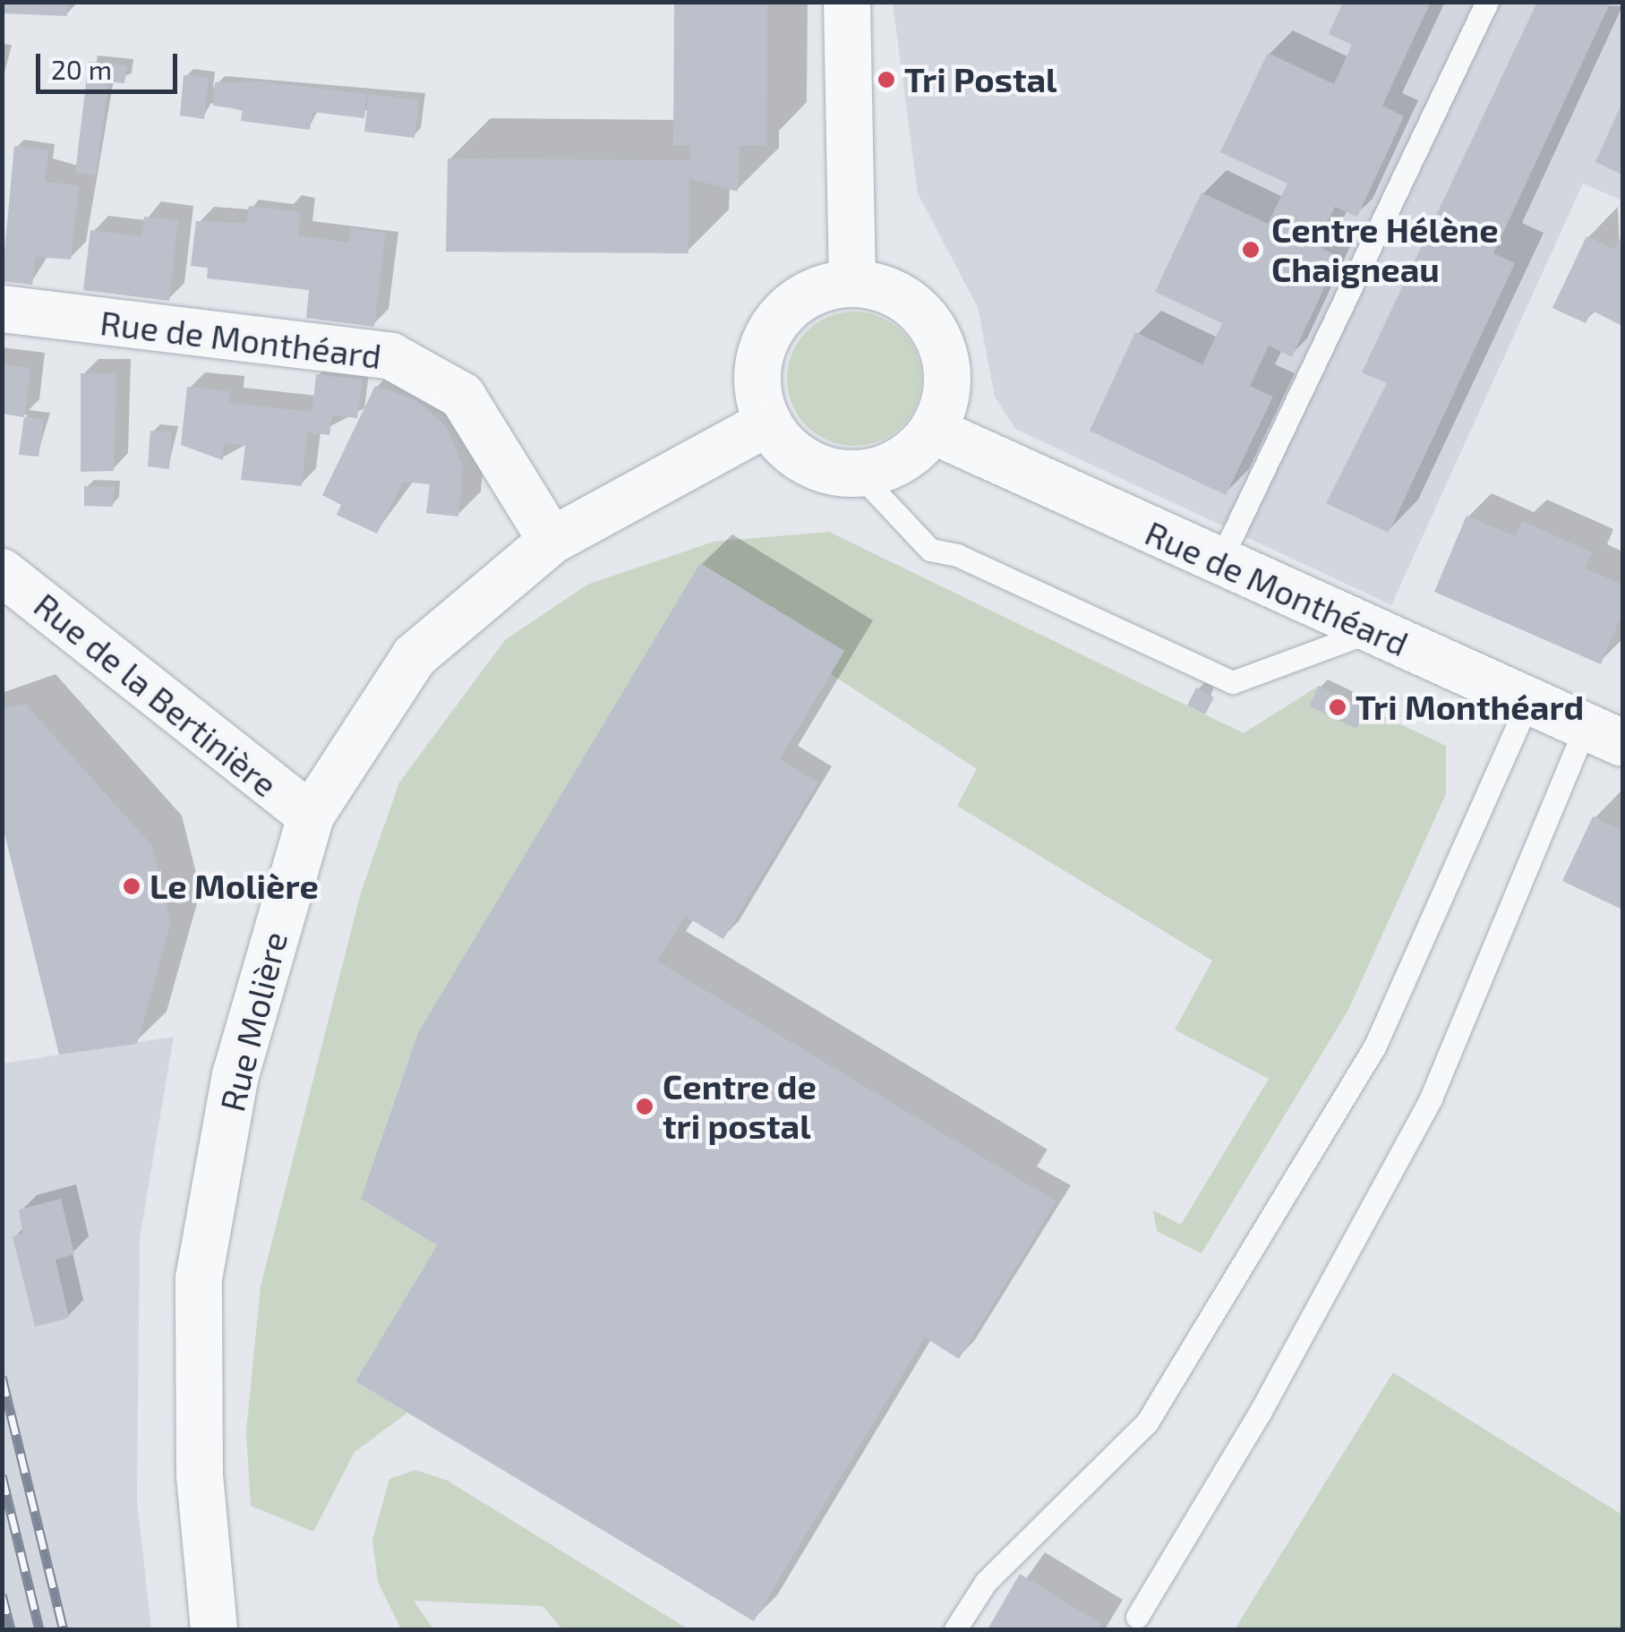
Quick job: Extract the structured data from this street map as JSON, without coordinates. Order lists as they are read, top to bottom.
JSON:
{
  "streets": {
    "street": ["Rue de Monthéard", "Rue de la Bertinière", "Rue Molière"]
  },
  "crossings": [
    ["Rue de Monthéard", "Rue Molière"],
    ["Rue de la Bertinière", "Rue Molière"]
  ],
  "places": [
    "Tri Postal",
    "Centre Hélène Chaigneau",
    "Tri Monthéard",
    "Le Molière",
    "Centre de tri postal"
  ],
  "scale_bar": "20 m"
}
